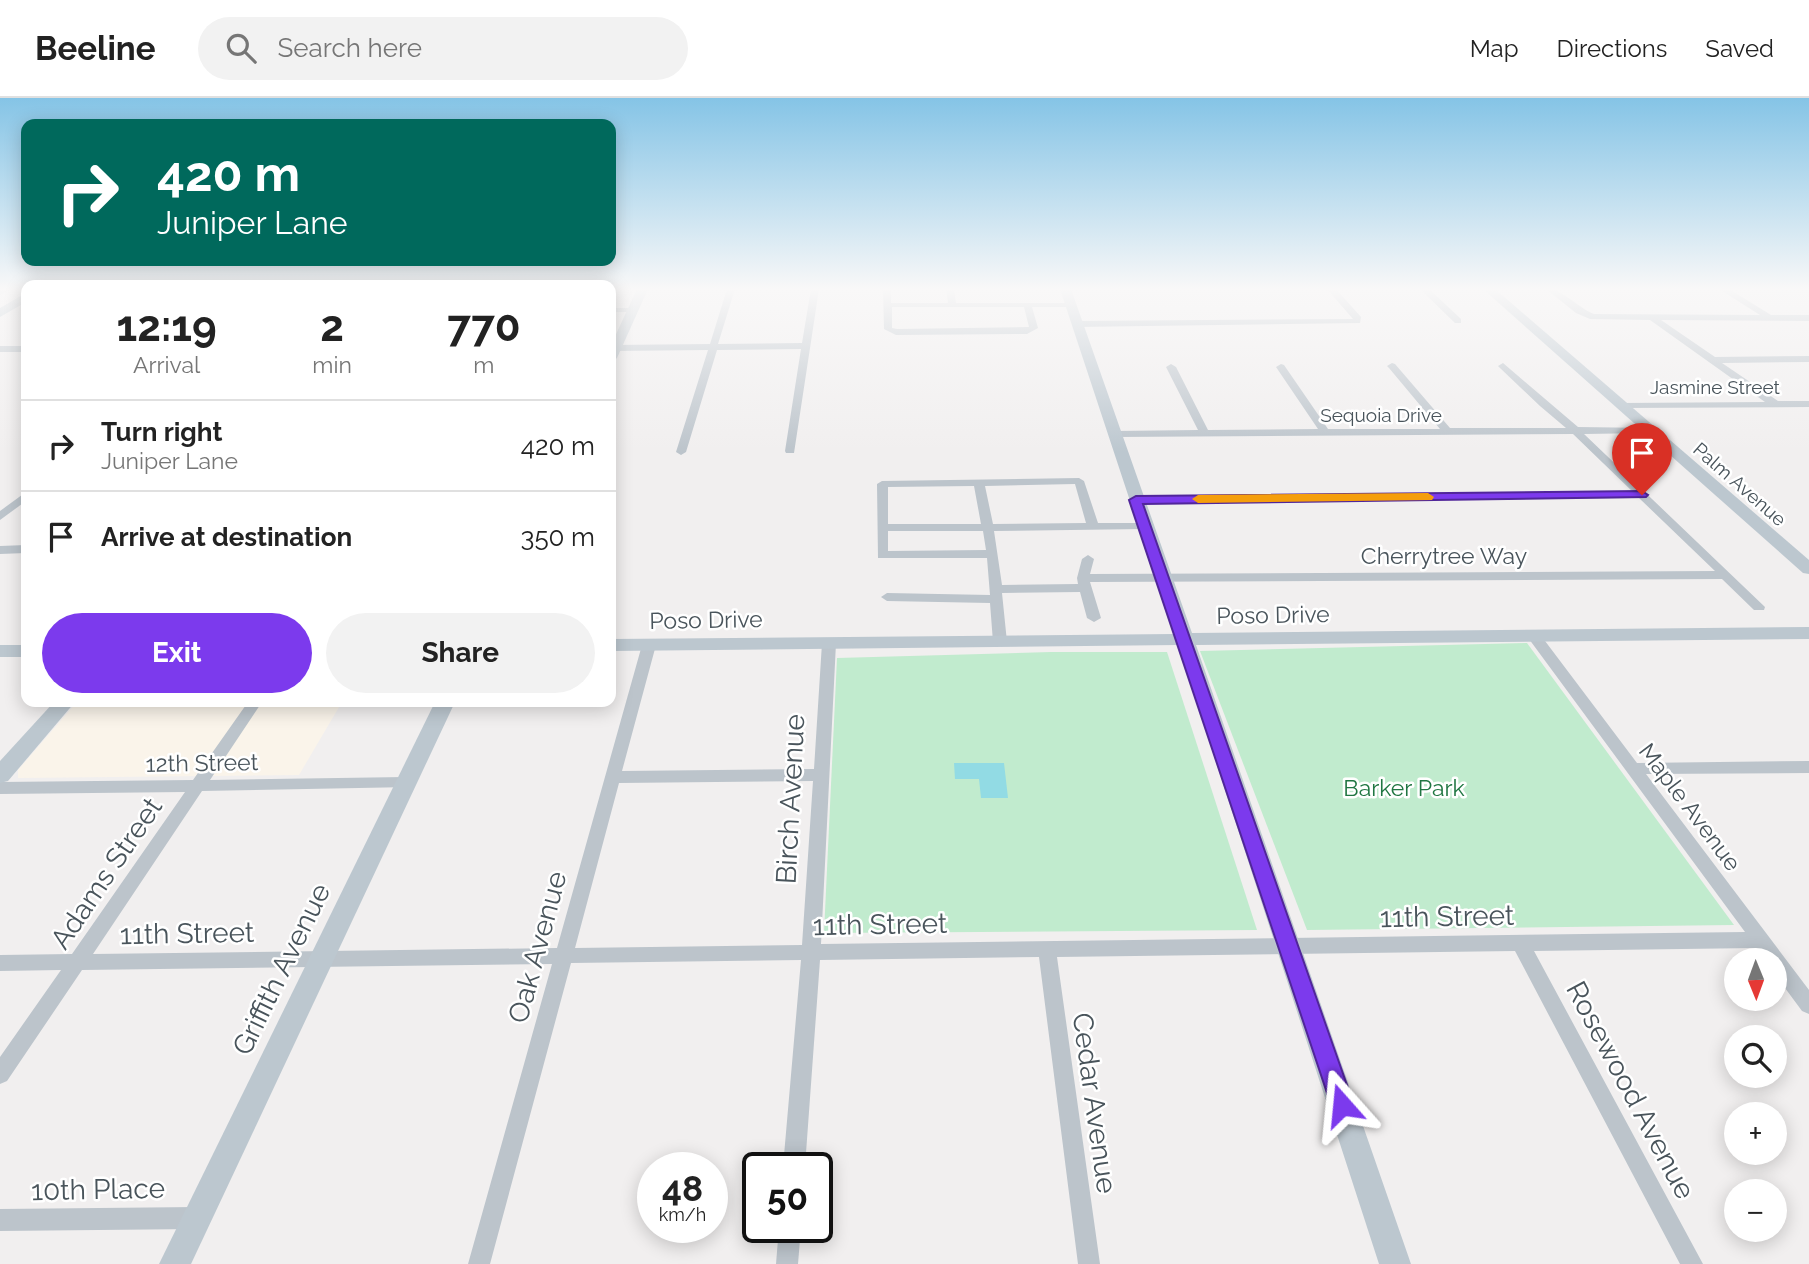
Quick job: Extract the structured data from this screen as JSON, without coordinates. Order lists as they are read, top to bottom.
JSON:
{
  "streets": {
    "main road": ["Palm Avenue", "Poso Drive", "Griffith Avenue"],
    "street": [
      "Jasmine Street",
      "Sequoia Drive",
      "Cherrytree Way",
      "12th Street",
      "Birch Avenue",
      "Maple Avenue",
      "Adams Street",
      "11th Street",
      "Oak Avenue",
      "Rosewood Avenue",
      "Cedar Avenue",
      "10th Place"
    ]
  },
  "crossings": [
    ["Jasmine Street", "Palm Avenue"],
    ["Sequoia Drive", "Palm Avenue"],
    ["Poso Drive", "Birch Avenue"],
    ["Poso Drive", "Maple Avenue"],
    ["Poso Drive", "Oak Avenue"],
    ["12th Street", "Adams Street"],
    ["12th Street", "Griffith Avenue"],
    ["Birch Avenue", "11th Street"],
    ["Maple Avenue", "11th Street"],
    ["Adams Street", "11th Street"],
    ["11th Street", "Oak Avenue"],
    ["11th Street", "Griffith Avenue"],
    ["11th Street", "Rosewood Avenue"],
    ["11th Street", "Cedar Avenue"],
    ["Griffith Avenue", "10th Place"]
  ],
  "parks": ["Barker Park"],
  "north": "bottom",
  "page": {
    "header": "Beeline",
    "search": "Search here",
    "nav": ["Map", "Directions", "Saved"],
    "turn": ["420 m", "Juniper Lane"],
    "eta": [
      "12:19",
      "Arrival",
      "2",
      "min",
      "770",
      "m"
    ],
    "list": [
      {
        "name": "Turn right",
        "note": "Juniper Lane",
        "value": "420 m"
      },
      {
        "name": "Arrive at destination",
        "value": "350 m"
      }
    ],
    "buttons": ["Exit", "Share"],
    "map_buttons": ["+", "−"],
    "speed": "48 km/h",
    "limit": "50"
  }
}
